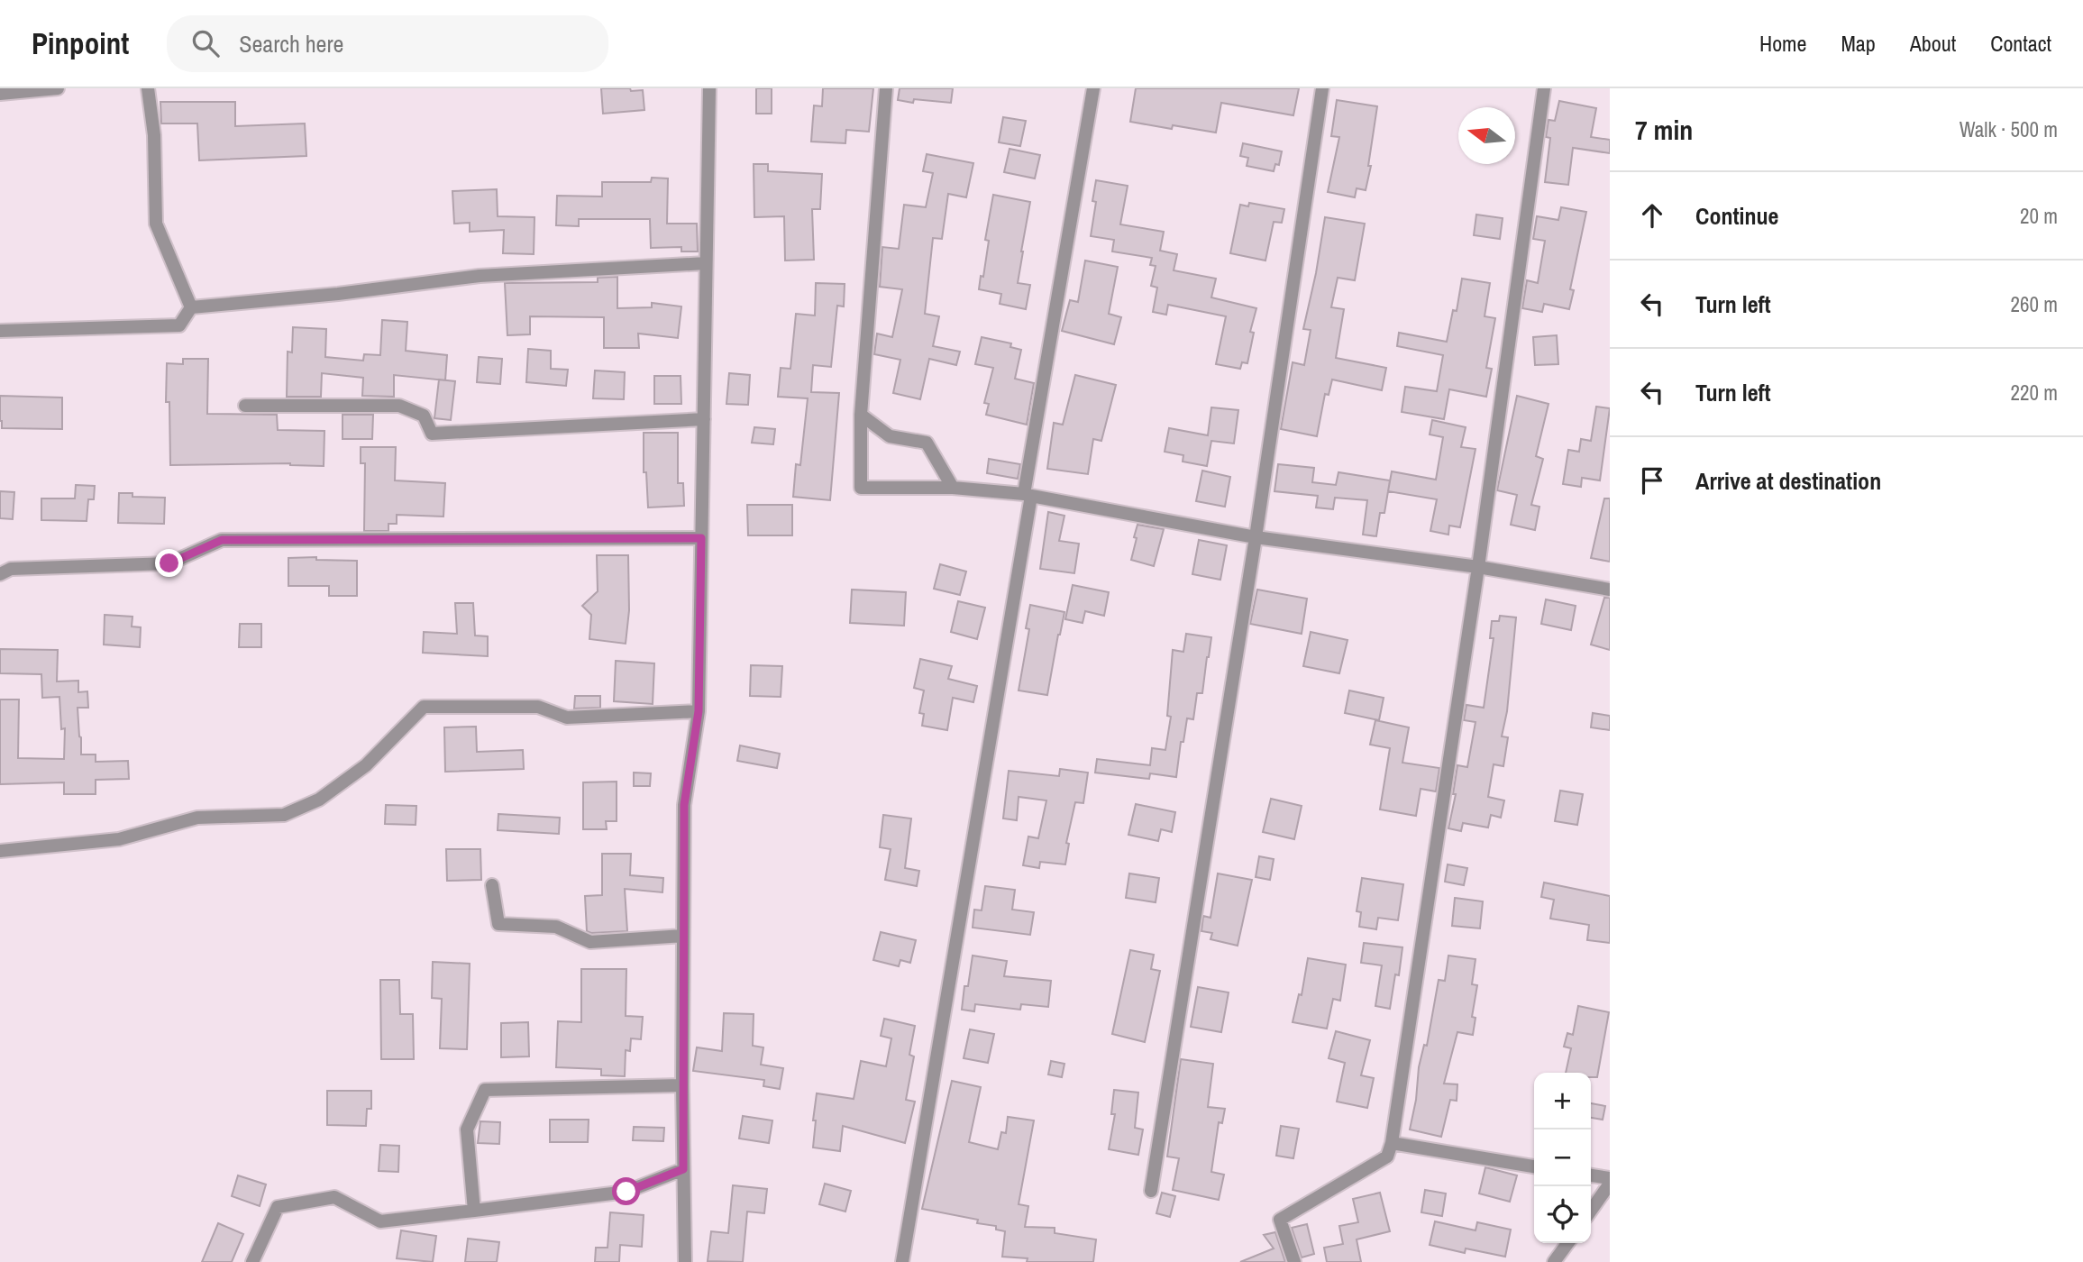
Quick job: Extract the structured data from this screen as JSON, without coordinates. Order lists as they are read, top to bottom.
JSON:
{
  "north": "left",
  "page": {
    "header": "Pinpoint",
    "search": "Search here",
    "nav": [
      "Home",
      "Map",
      "About",
      "Contact"
    ],
    "heading": ["7 min", "Walk · 500 m"],
    "list": [
      ["Continue", "20 m"],
      ["Turn left", "260 m"],
      ["Turn left", "220 m"],
      "Arrive at destination"
    ],
    "map_buttons": ["+", "−"]
  }
}
